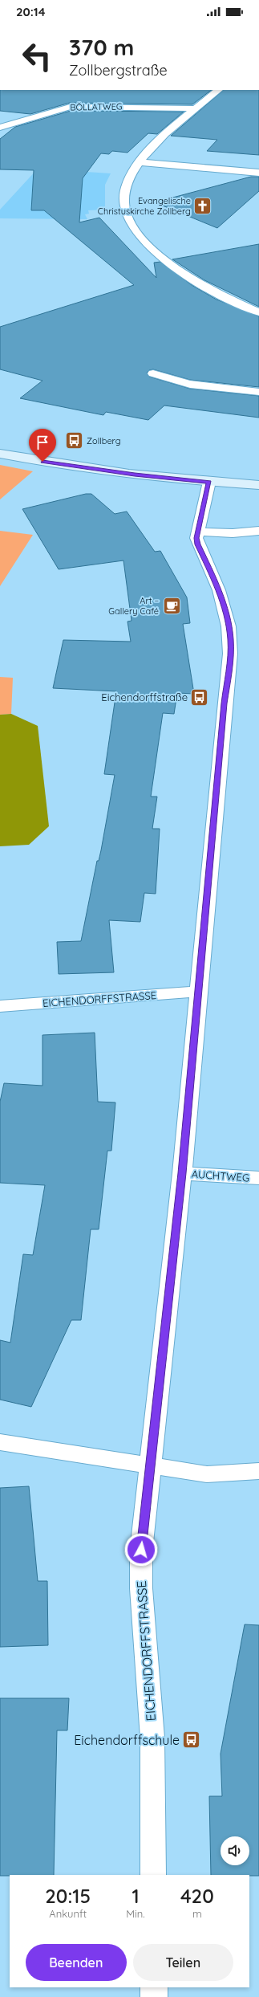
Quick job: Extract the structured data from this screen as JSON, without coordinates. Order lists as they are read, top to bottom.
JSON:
{
  "streets": {
    "street": ["BÖLLATWEG", "EICHENDORFFSTRASSE", "AUCHTWEG"]
  },
  "crossings": [
    ["EICHENDORFFSTRASSE", "AUCHTWEG"]
  ],
  "places": {
    "church": ["Evangelische Christuskirche Zollberg"],
    "bus stop": ["Zollberg", "Eichendorffstraße", "Eichendorffschule"],
    "cafe": ["Art – Gallery Café"]
  },
  "page": {
    "status": "20:14",
    "turn": ["370 m", "Zollbergstraße"],
    "eta": [
      "20:15",
      "Ankunft",
      "1",
      "Min.",
      "420",
      "m"
    ],
    "buttons": ["Beenden", "Teilen"]
  }
}
